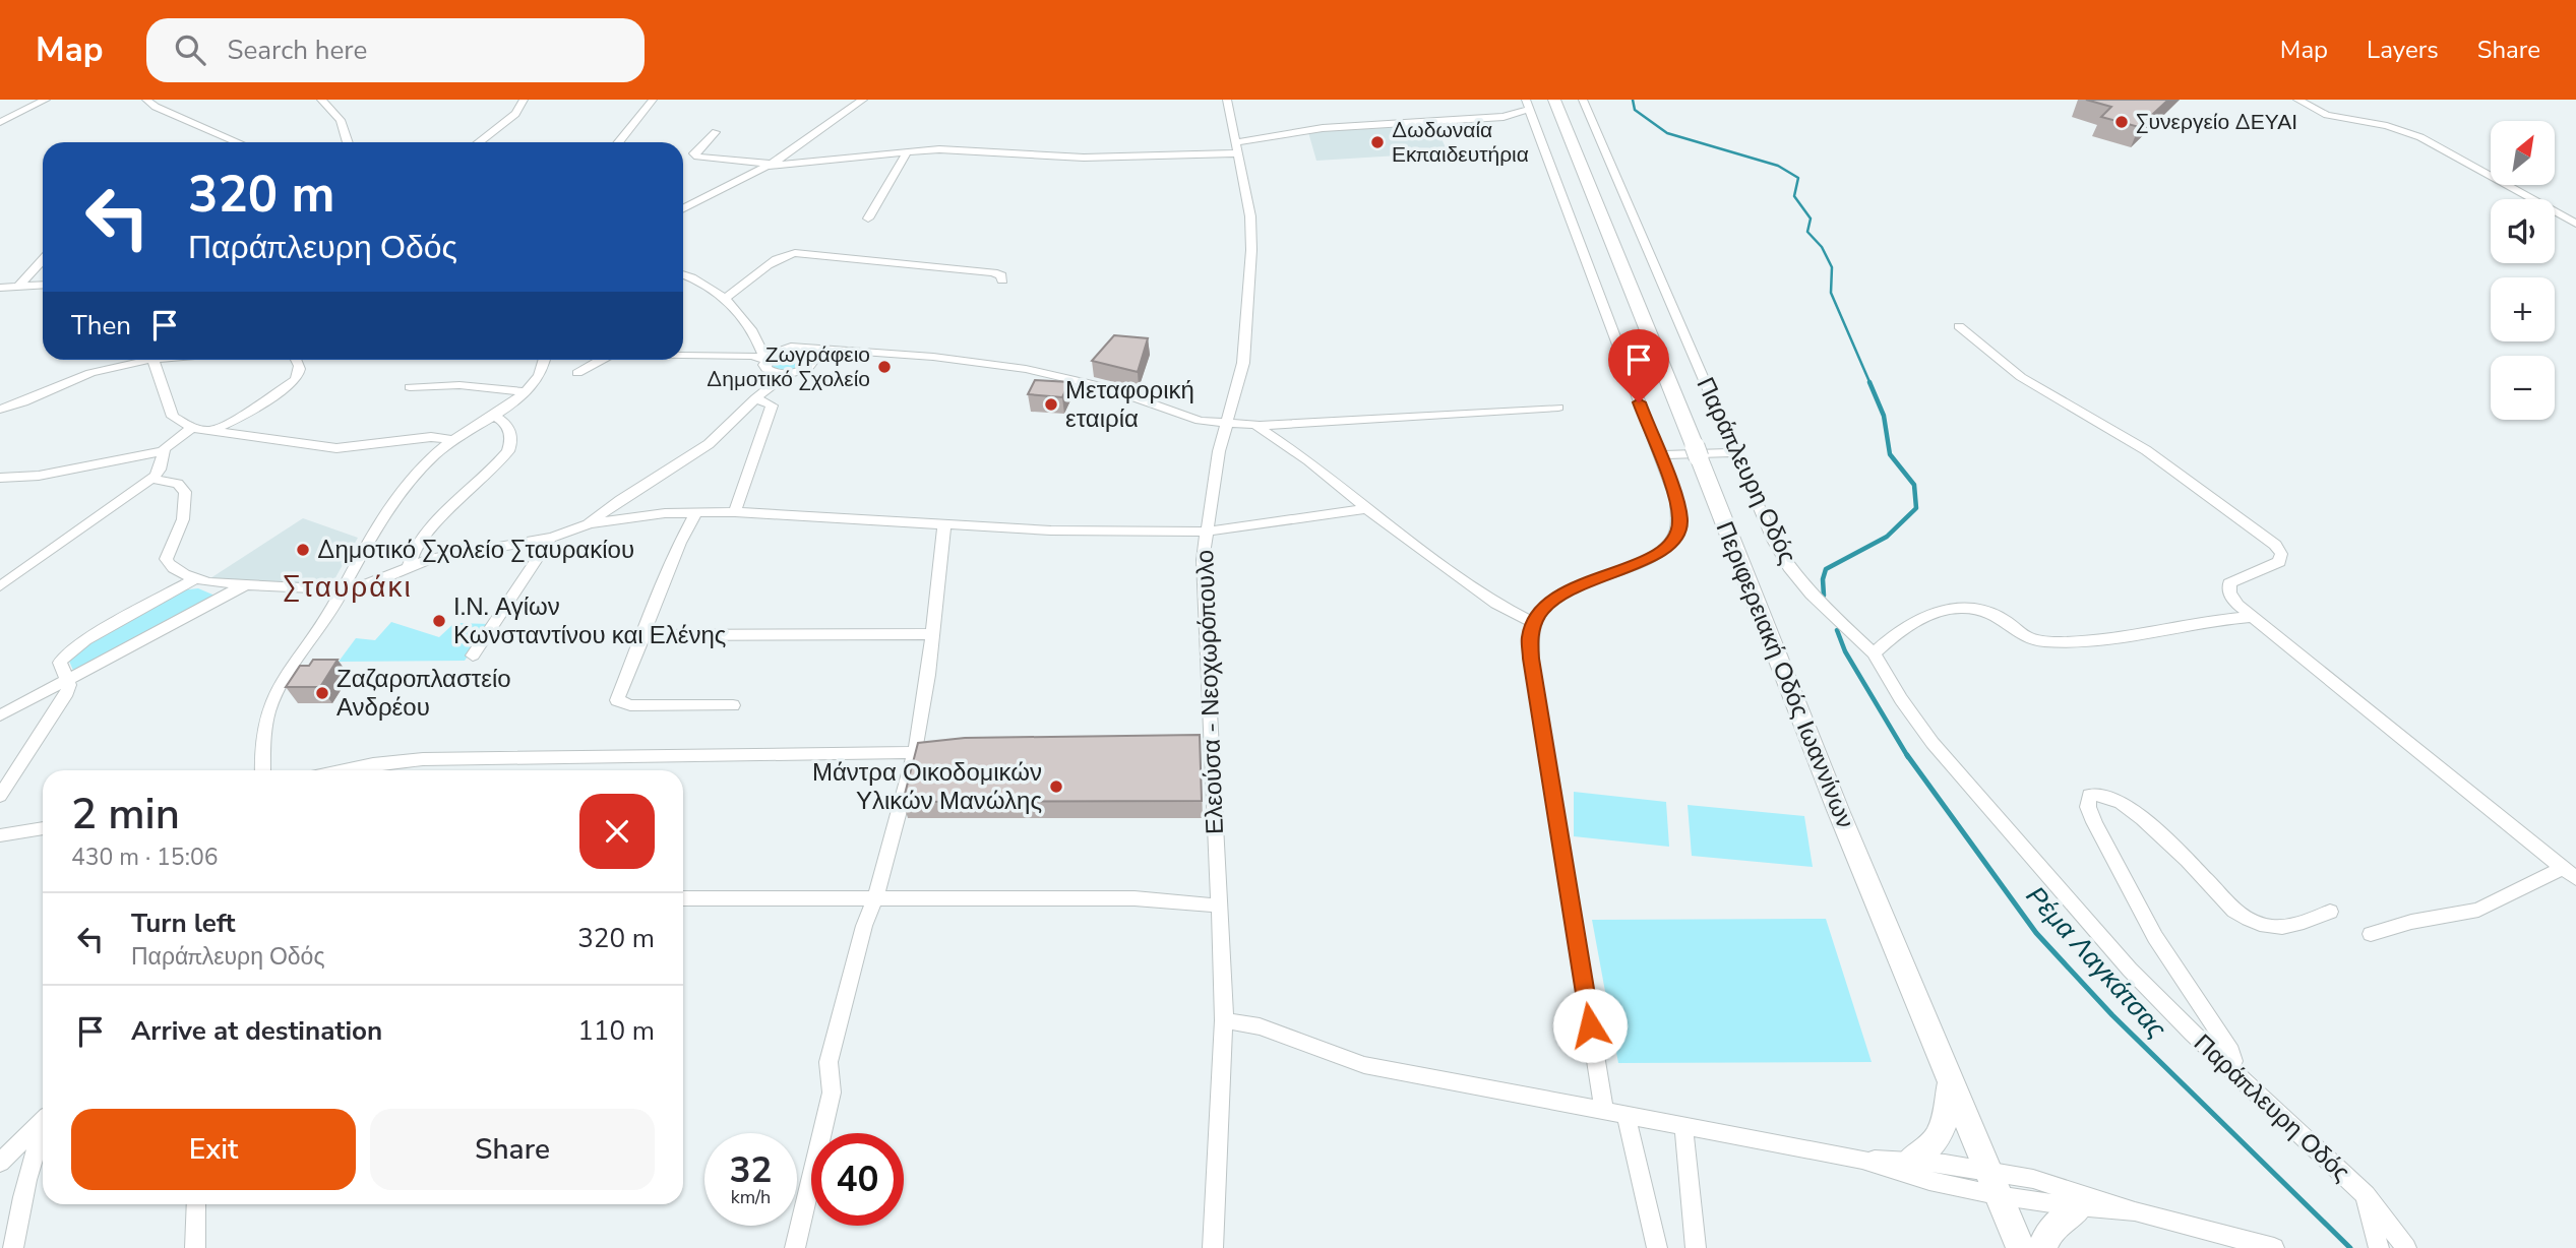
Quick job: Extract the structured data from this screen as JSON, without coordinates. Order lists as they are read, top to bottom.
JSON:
{
  "streets": {
    "highway": ["Περιφερειακή Οδός Ιωαννίνων"],
    "street": ["Παράπλευρη Οδός", "Ελεούσα - Νεοχωρόπουλο"]
  },
  "districts": ["Σταυράκι"],
  "water": ["Ρέμα Λαγκάτσας"],
  "places": [
    "Συνεργείο ΔΕΥΑΙ",
    "Δωδωναία Εκπαιδευτήρια",
    "Ζωγράφειο Δημοτικό Σχολείο",
    "Μεταφορική εταιρία",
    "Δημοτικό Σχολείο Σταυρακίου",
    "Ι.Ν. Αγίων Κωνσταντίνου και Ελένης",
    "Ζαζαροπλαστείο Ανδρέου",
    "Μάντρα Οικοδομικών Υλικών Μανώλης"
  ],
  "north": "top right",
  "page": {
    "header": "Map",
    "search": "Search here",
    "nav": ["Map", "Layers", "Share"],
    "map_buttons": ["+", "−"],
    "turn": ["320 m", "Παράπλευρη Οδός"],
    "then": "Then",
    "heading": ["2 min", "430 m · 15:06"],
    "list": [
      {
        "name": "Turn left",
        "note": "Παράπλευρη Οδός",
        "value": "320 m"
      },
      {
        "name": "Arrive at destination",
        "value": "110 m"
      }
    ],
    "buttons": ["Exit", "Share"],
    "speed": "32 km/h",
    "limit": "40"
  }
}
